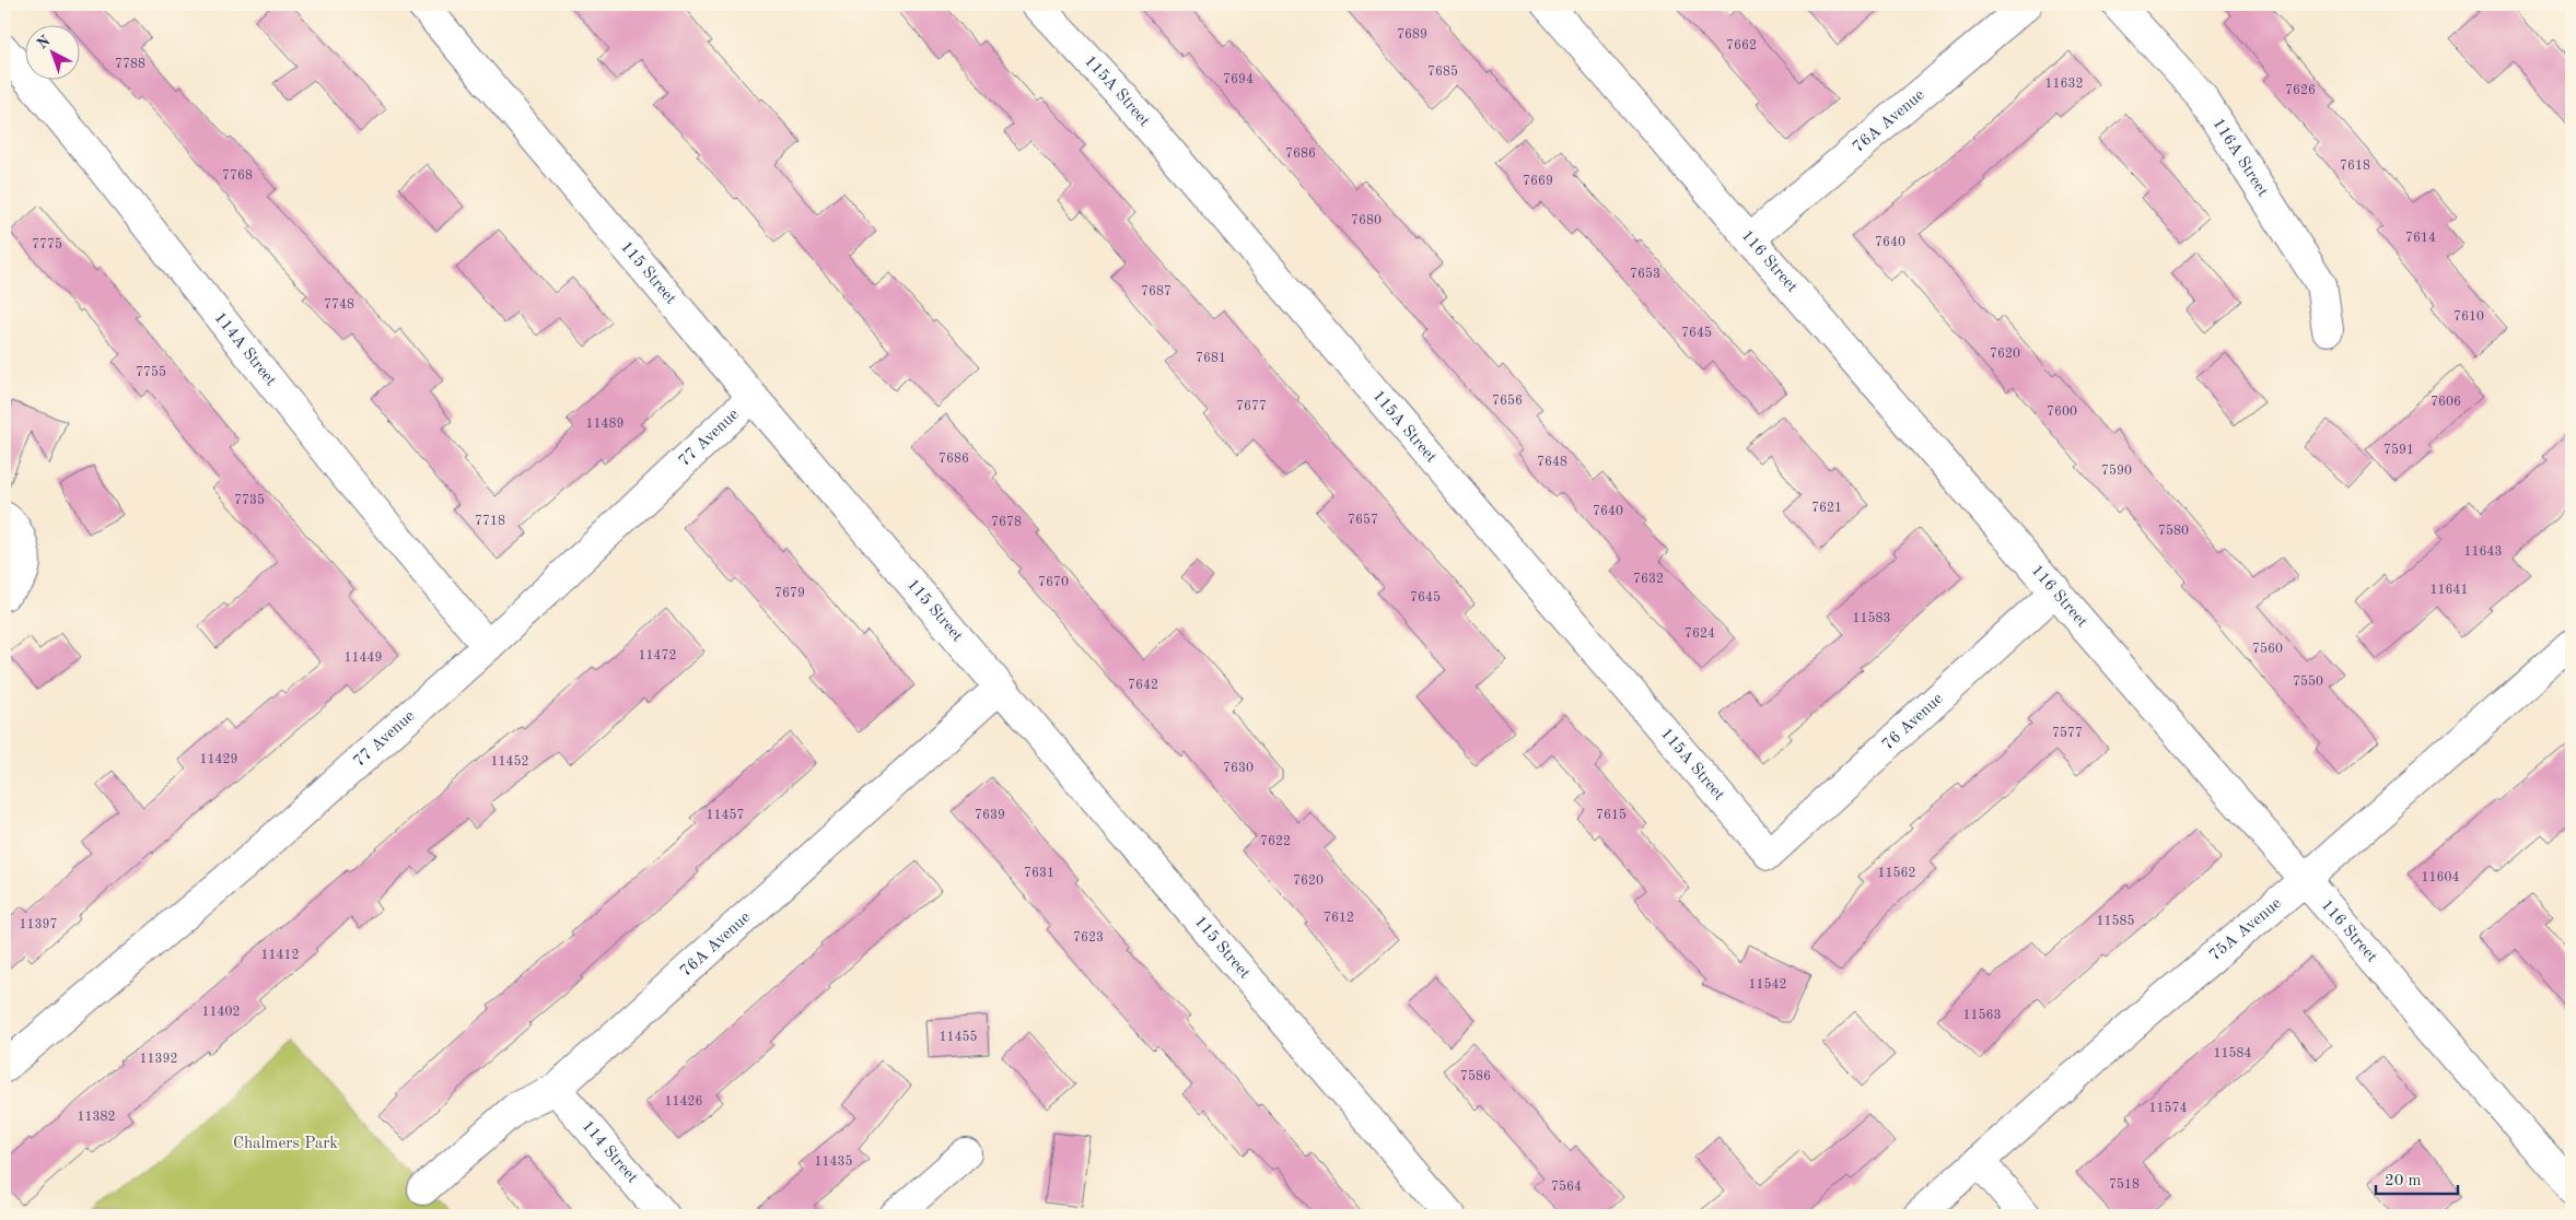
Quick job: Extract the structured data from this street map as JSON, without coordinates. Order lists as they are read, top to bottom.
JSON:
{
  "streets": {
    "street": [
      "115A Street",
      "76A Avenue",
      "116A Street",
      "116 Street",
      "115 Street",
      "114A Street",
      "77 Avenue",
      "76 Avenue",
      "75A Avenue",
      "114 Street"
    ]
  },
  "crossings": [
    ["115A Street", "76 Avenue"],
    ["76A Avenue", "116 Street"],
    ["76A Avenue", "115 Street"],
    ["76A Avenue", "114 Street"],
    ["116 Street", "76 Avenue"],
    ["116 Street", "75A Avenue"],
    ["115 Street", "77 Avenue"],
    ["114A Street", "77 Avenue"]
  ],
  "parks": ["Chalmers Park"],
  "house_numbers": [
    "7689",
    "7662",
    "7788",
    "7685",
    "7694",
    "11632",
    "7626",
    "7686",
    "7618",
    "7768",
    "7669",
    "7680",
    "7614",
    "7640",
    "7775",
    "7653",
    "7687",
    "7748",
    "7610",
    "7645",
    "7620",
    "7681",
    "7755",
    "7656",
    "7606",
    "7677",
    "7600",
    "11489",
    "7591",
    "7686",
    "7648",
    "7590",
    "7735",
    "7621",
    "7640",
    "7657",
    "7718",
    "7678",
    "7580",
    "11643",
    "7632",
    "7670",
    "11641",
    "7679",
    "7645",
    "11583",
    "7624",
    "7560",
    "11472",
    "11449",
    "7550",
    "7642",
    "7577",
    "11429",
    "11452",
    "7630",
    "11457",
    "7639",
    "7615",
    "7622",
    "7631",
    "11562",
    "11604",
    "7620",
    "7612",
    "11585",
    "11397",
    "7623",
    "11412",
    "11542",
    "11402",
    "11563",
    "11455",
    "11584",
    "11392",
    "7586",
    "11426",
    "11574",
    "11382",
    "11435",
    "7518",
    "7564"
  ],
  "scale_bar": "20 m",
  "north": "top left"
}
